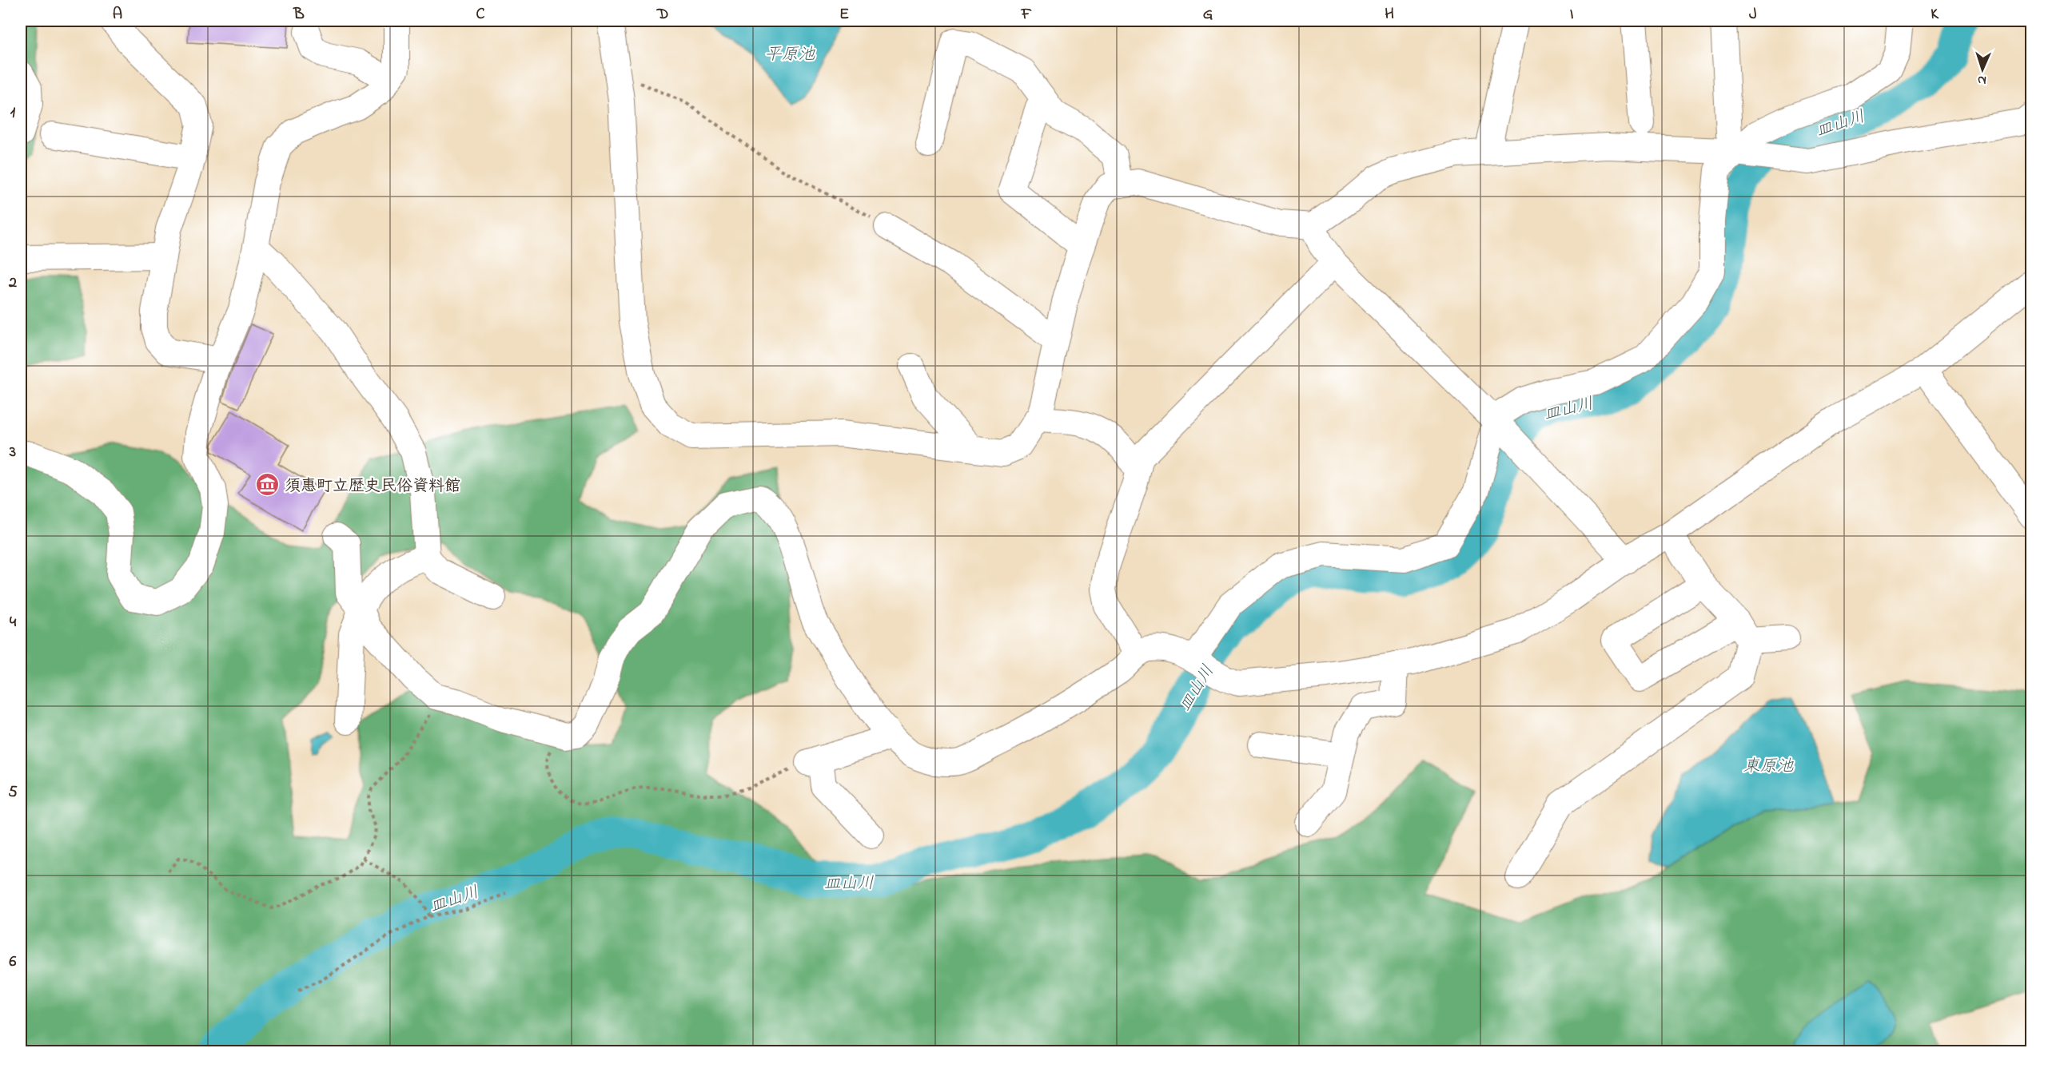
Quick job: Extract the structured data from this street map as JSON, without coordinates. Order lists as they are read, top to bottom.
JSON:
{
  "water": ["平原池", "皿山川", "東原池"],
  "places": {
    "museum": ["須惠町立歴史民俗資料館"]
  },
  "north": "bottom",
  "grid": {
    "columns": [
      "A",
      "B",
      "C",
      "D",
      "E",
      "F",
      "G",
      "H",
      "I",
      "J",
      "K"
    ],
    "rows": [
      "1",
      "2",
      "3",
      "4",
      "5",
      "6"
    ]
  }
}
